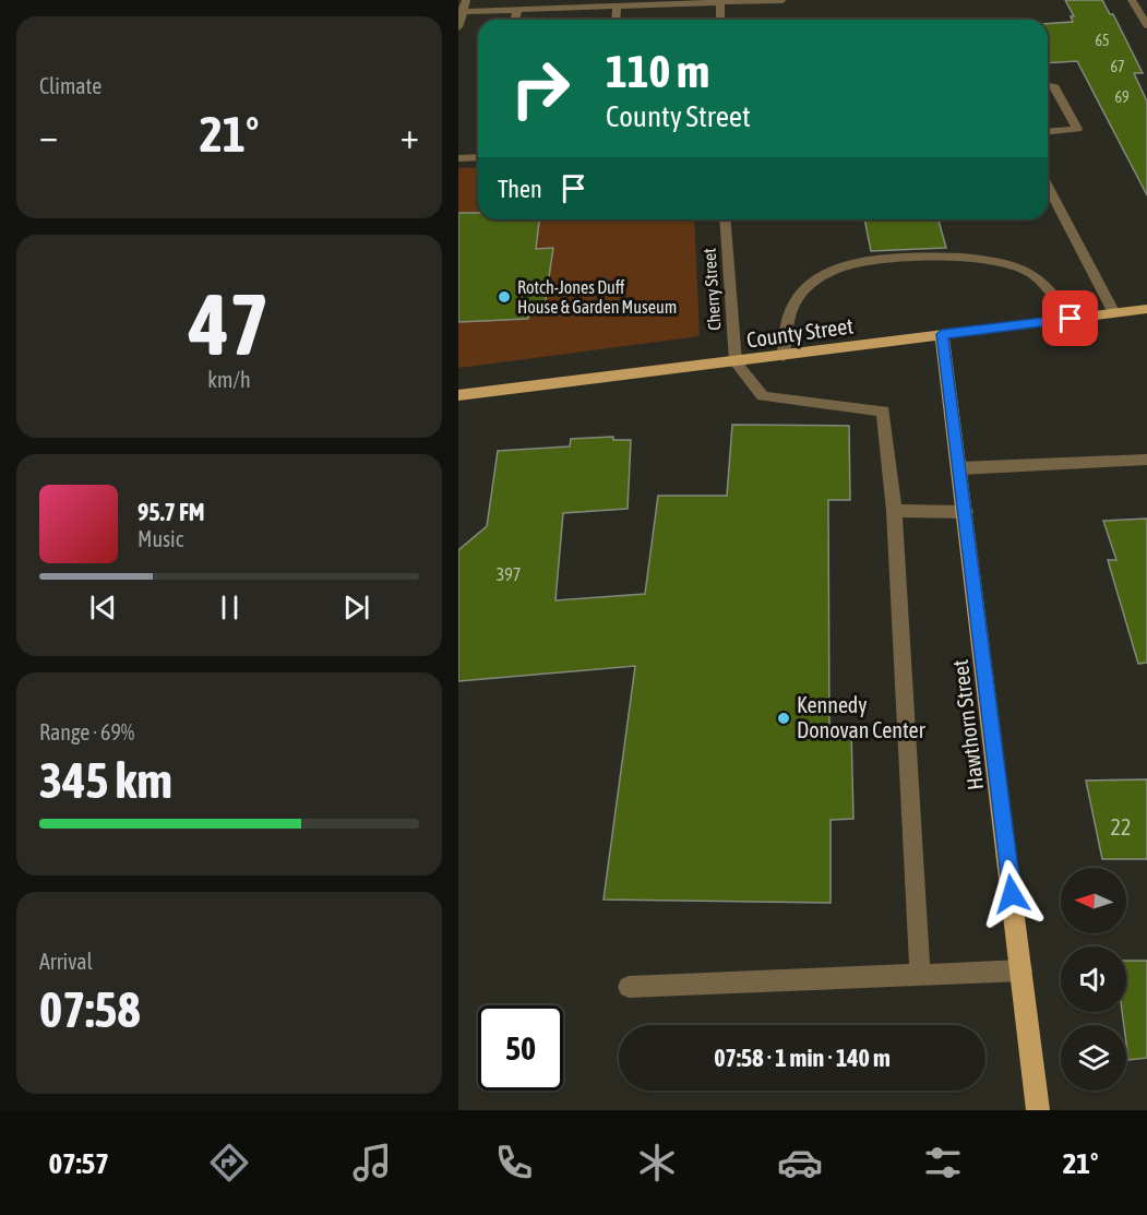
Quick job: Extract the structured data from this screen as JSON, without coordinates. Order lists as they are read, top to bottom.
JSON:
{
  "streets": {
    "main road": ["County Street", "Hawthorn Street"],
    "street": ["Cherry Street"]
  },
  "crossings": [
    ["Cherry Street", "County Street"],
    ["County Street", "Hawthorn Street"]
  ],
  "places": ["Rotch-Jones Duff House & Garden Museum", "Kennedy Donovan Center"],
  "house_numbers": [
    "65",
    "67",
    "69",
    "397",
    "22"
  ],
  "north": "left",
  "page": {
    "tile": [
      "Climate",
      ["47", "km/h"],
      ["Range · 69%", "345 km"],
      ["Arrival", "07:58"]
    ],
    "turn": ["110 m", "County Street"],
    "heat": ["−", "21°", "+"],
    "then": "Then",
    "song": ["95.7 FM", "Music"],
    "limit": "50",
    "trip": "07:58 · 1 min · 140 m",
    "tabs": ["07:57", "21°"]
  }
}
